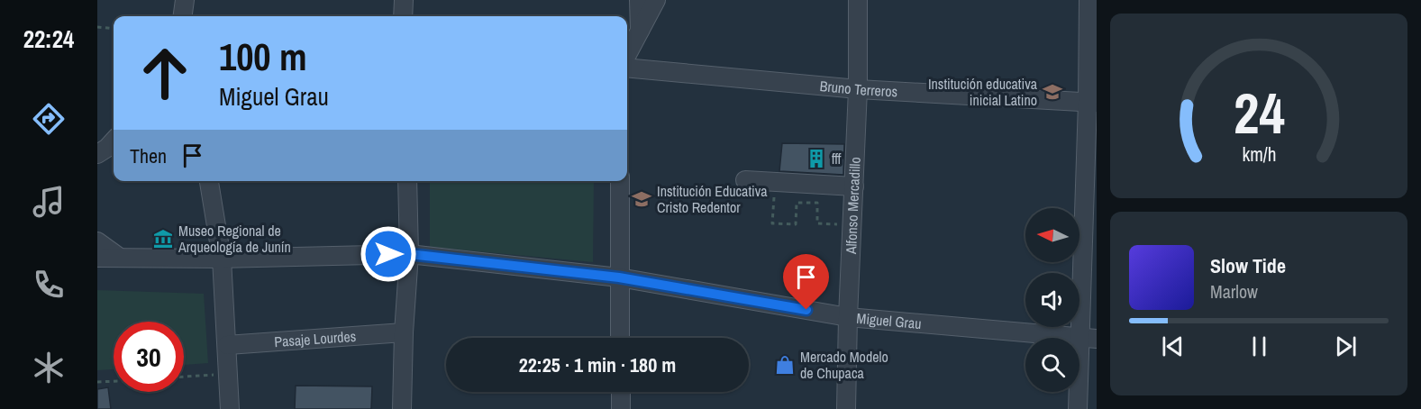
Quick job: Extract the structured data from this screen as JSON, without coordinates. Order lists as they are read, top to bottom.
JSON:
{
  "streets": {
    "street": [
      "Bruno Terreros",
      "Alfonso Mercadillo",
      "Miguel Grau",
      "Pasaje Lourdes"
    ]
  },
  "crossings": [
    ["Bruno Terreros", "Alfonso Mercadillo"],
    ["Alfonso Mercadillo", "Miguel Grau"]
  ],
  "places": {
    "school or university": ["Institución educativa inicial Latino", "Institución Educativa Cristo Redentor"],
    "building": ["fff"],
    "museum": ["Museo Regional de Arqueología de Junín"],
    "shop": ["Mercado Modelo de Chupaca"]
  },
  "north": "left",
  "page": {
    "tabs": "22:24",
    "turn": ["100 m", "Miguel Grau"],
    "then": "Then",
    "song": ["Slow Tide", "Marlow"],
    "limit": "30",
    "trip": "22:25 · 1 min · 180 m",
    "gauge": ["24", "km/h"]
  }
}
